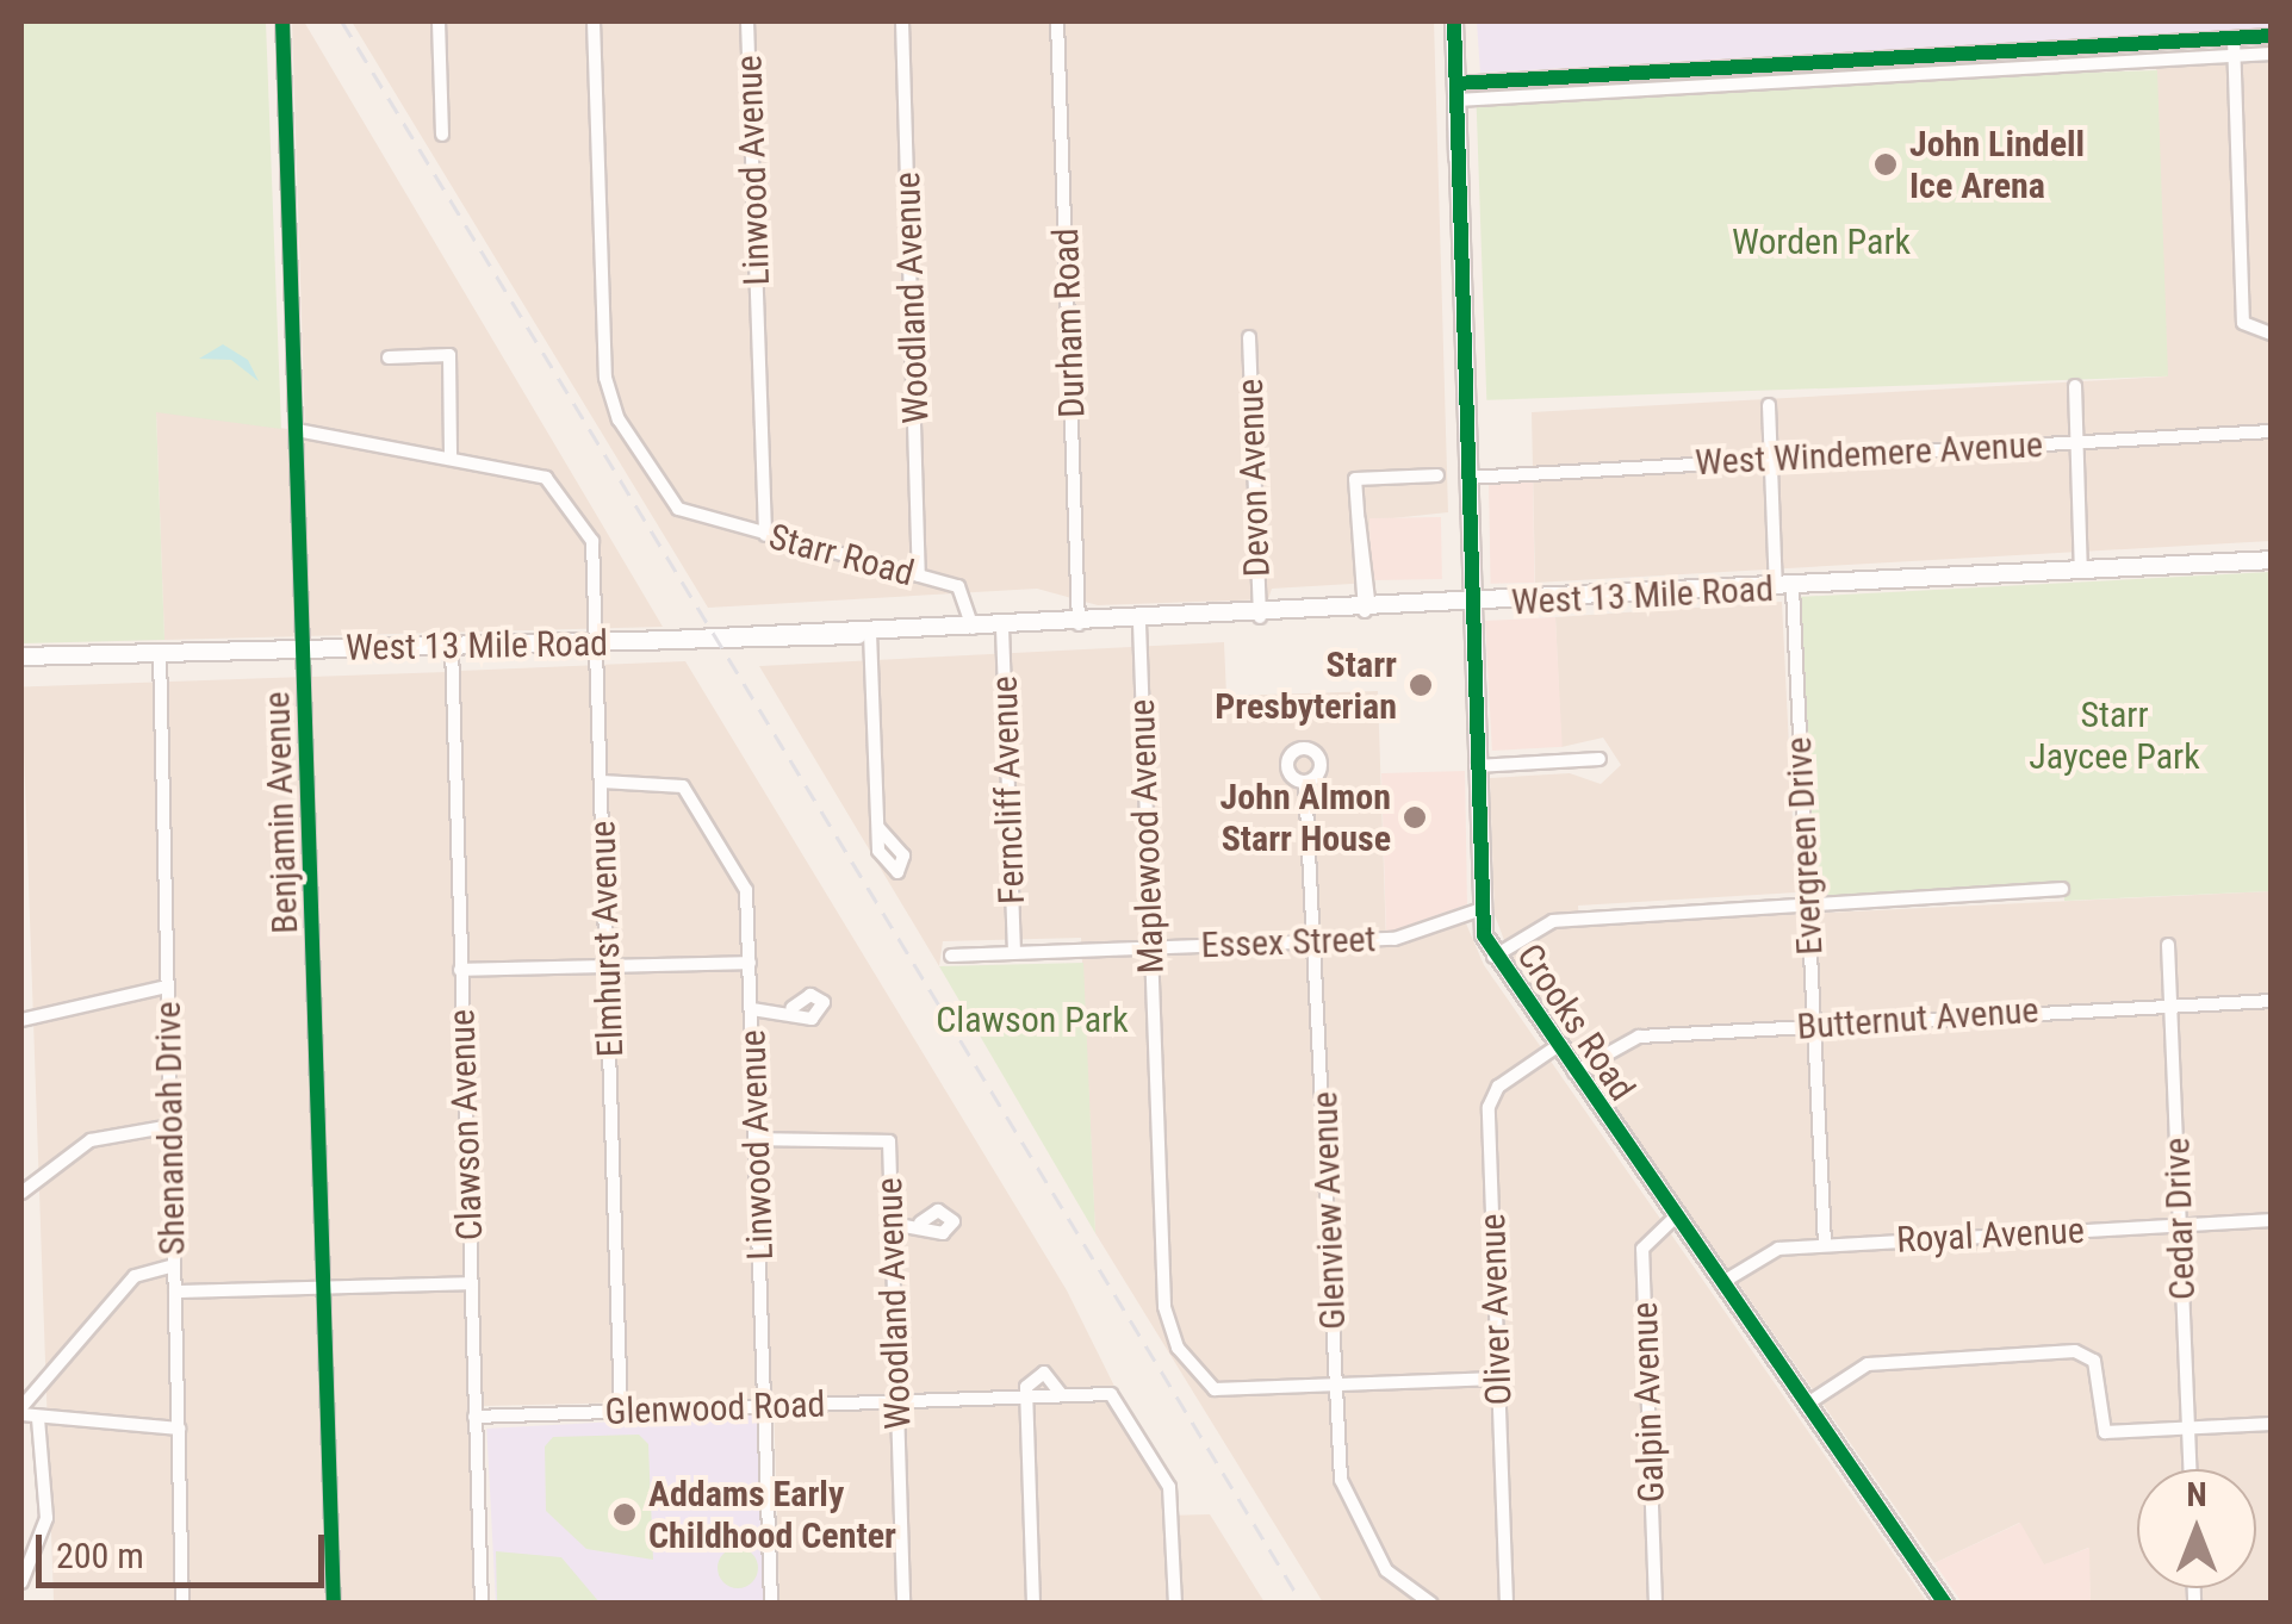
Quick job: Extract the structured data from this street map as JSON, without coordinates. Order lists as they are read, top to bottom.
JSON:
{
  "streets": {
    "main road": ["West 13 Mile Road", "Crooks Road"],
    "street": [
      "Linwood Avenue",
      "Woodland Avenue",
      "Durham Road",
      "West Windemere Avenue",
      "Devon Avenue",
      "Starr Road",
      "Ferncliff Avenue",
      "Benjamin Avenue",
      "Maplewood Avenue",
      "Evergreen Drive",
      "Elmhurst Avenue",
      "Essex Street",
      "Butternut Avenue",
      "Clawson Avenue",
      "Shenandoah Drive",
      "Glenview Avenue",
      "Cedar Drive",
      "Royal Avenue",
      "Oliver Avenue",
      "Galpin Avenue",
      "Glenwood Road"
    ]
  },
  "crossings": [
    ["Linwood Avenue", "Woodland Avenue"],
    ["Linwood Avenue", "Starr Road"],
    ["Linwood Avenue", "Elmhurst Avenue"],
    ["Linwood Avenue", "Glenwood Road"],
    ["Woodland Avenue", "Starr Road"],
    ["Woodland Avenue", "Glenwood Road"],
    ["Durham Road", "West 13 Mile Road"],
    ["West Windemere Avenue", "Evergreen Drive"],
    ["West Windemere Avenue", "Crooks Road"],
    ["Devon Avenue", "West 13 Mile Road"],
    ["Starr Road", "West 13 Mile Road"],
    ["West 13 Mile Road", "Ferncliff Avenue"],
    ["West 13 Mile Road", "Benjamin Avenue"],
    ["West 13 Mile Road", "Maplewood Avenue"],
    ["West 13 Mile Road", "Evergreen Drive"],
    ["West 13 Mile Road", "Elmhurst Avenue"],
    ["West 13 Mile Road", "Crooks Road"],
    ["West 13 Mile Road", "Clawson Avenue"],
    ["West 13 Mile Road", "Shenandoah Drive"],
    ["Ferncliff Avenue", "Essex Street"],
    ["Maplewood Avenue", "Essex Street"],
    ["Maplewood Avenue", "Glenview Avenue"],
    ["Evergreen Drive", "Butternut Avenue"],
    ["Evergreen Drive", "Royal Avenue"],
    ["Elmhurst Avenue", "Glenwood Road"],
    ["Essex Street", "Crooks Road"],
    ["Essex Street", "Glenview Avenue"],
    ["Butternut Avenue", "Crooks Road"],
    ["Butternut Avenue", "Cedar Drive"],
    ["Crooks Road", "Royal Avenue"],
    ["Crooks Road", "Oliver Avenue"],
    ["Crooks Road", "Galpin Avenue"],
    ["Clawson Avenue", "Glenwood Road"],
    ["Cedar Drive", "Royal Avenue"]
  ],
  "parks": ["Worden Park", "Starr Jaycee Park", "Clawson Park"],
  "places": [
    "John Lindell Ice Arena",
    "Starr Presbyterian",
    "John Almon Starr House",
    "Addams Early Childhood Center"
  ],
  "scale_bar": "200 m",
  "north": "top"
}
